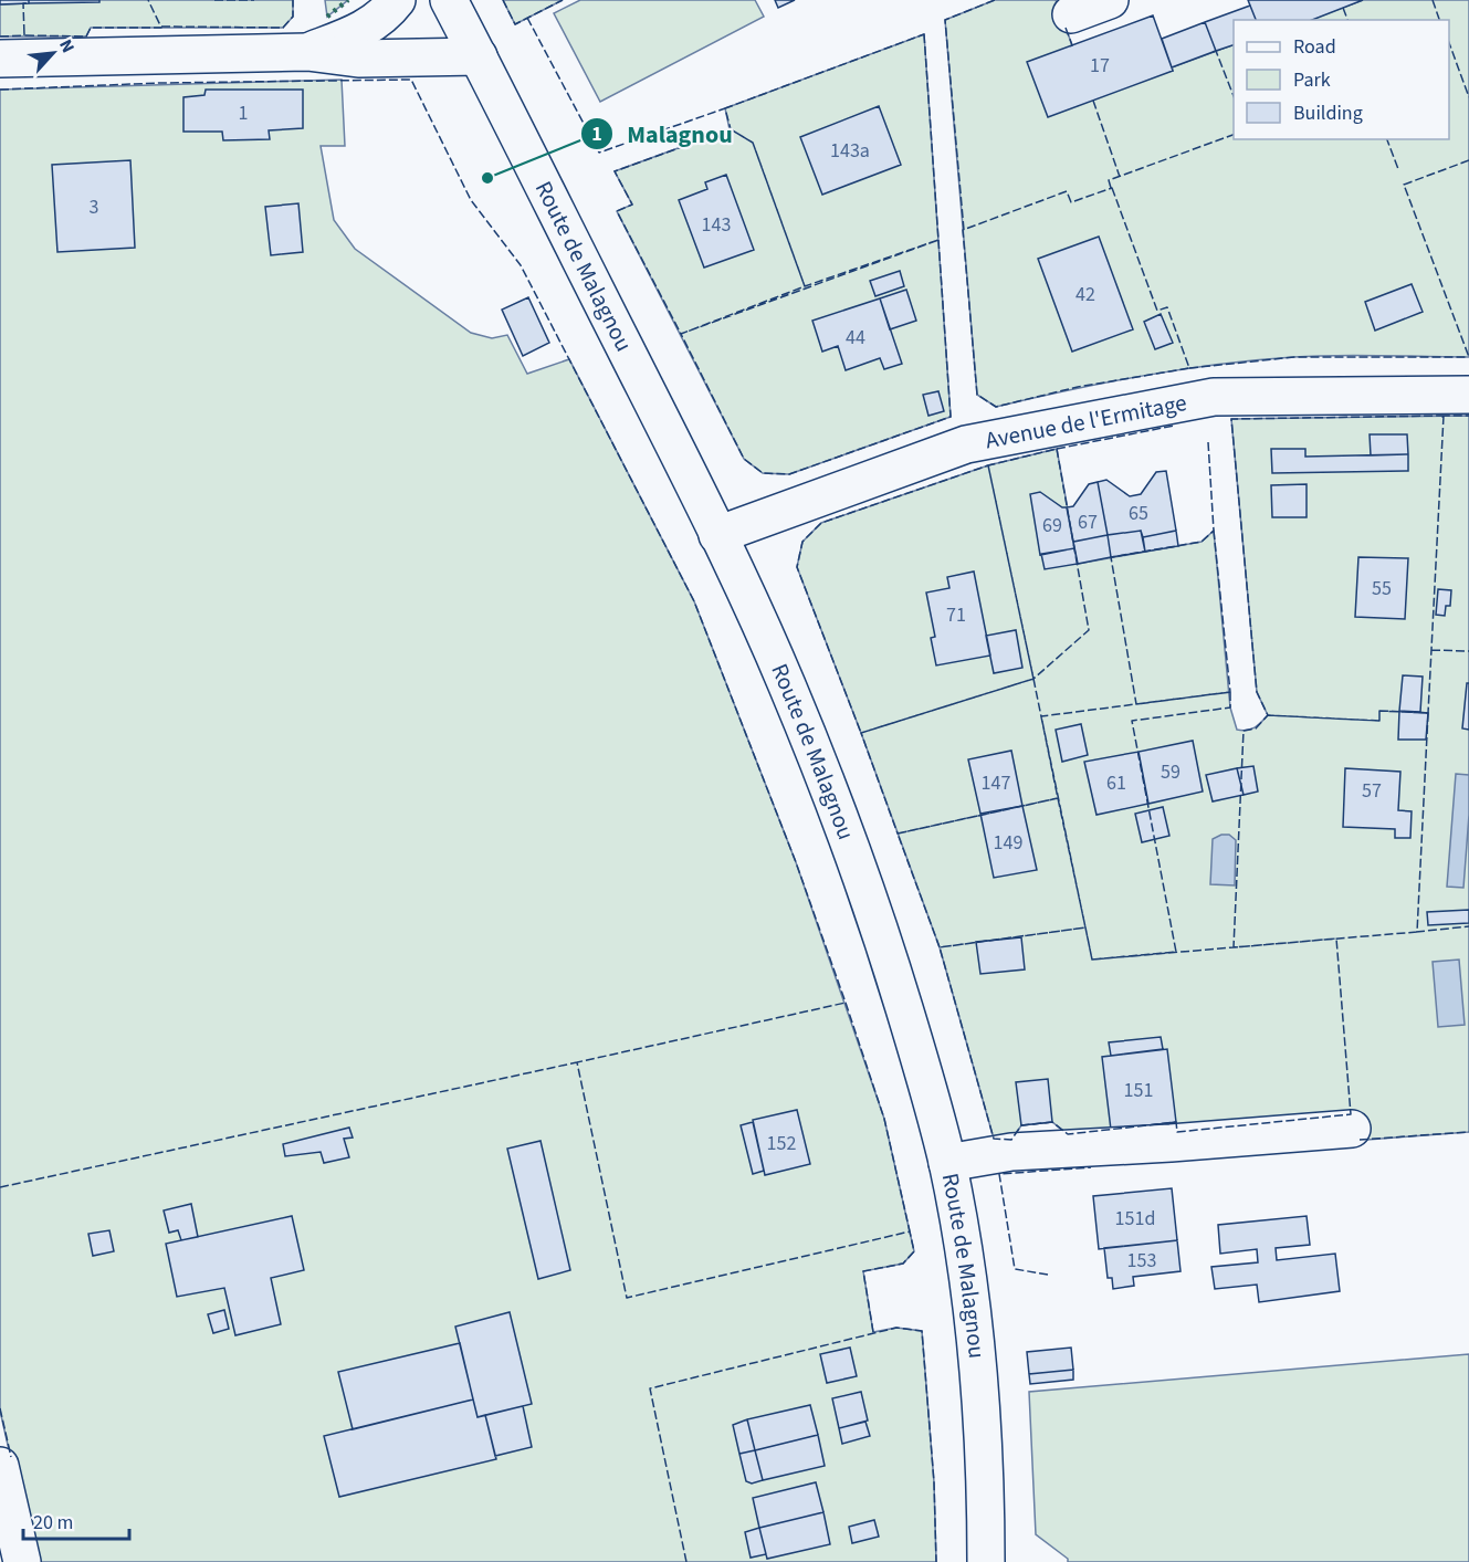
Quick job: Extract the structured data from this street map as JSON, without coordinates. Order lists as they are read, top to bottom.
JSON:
{
  "streets": {
    "main road": ["Route de Malagnou", "Avenue de l'Ermitage"]
  },
  "crossings": [
    ["Route de Malagnou", "Avenue de l'Ermitage"]
  ],
  "places": ["Malagnou"],
  "house_numbers": [
    "17",
    "1",
    "143a",
    "3",
    "143",
    "42",
    "44",
    "65",
    "67",
    "69",
    "55",
    "71",
    "59",
    "147",
    "61",
    "57",
    "149",
    "151",
    "152",
    "151d",
    "153"
  ],
  "legend": ["Road", "Park", "Building"],
  "scale_bar": "20 m",
  "north": "top right"
}
